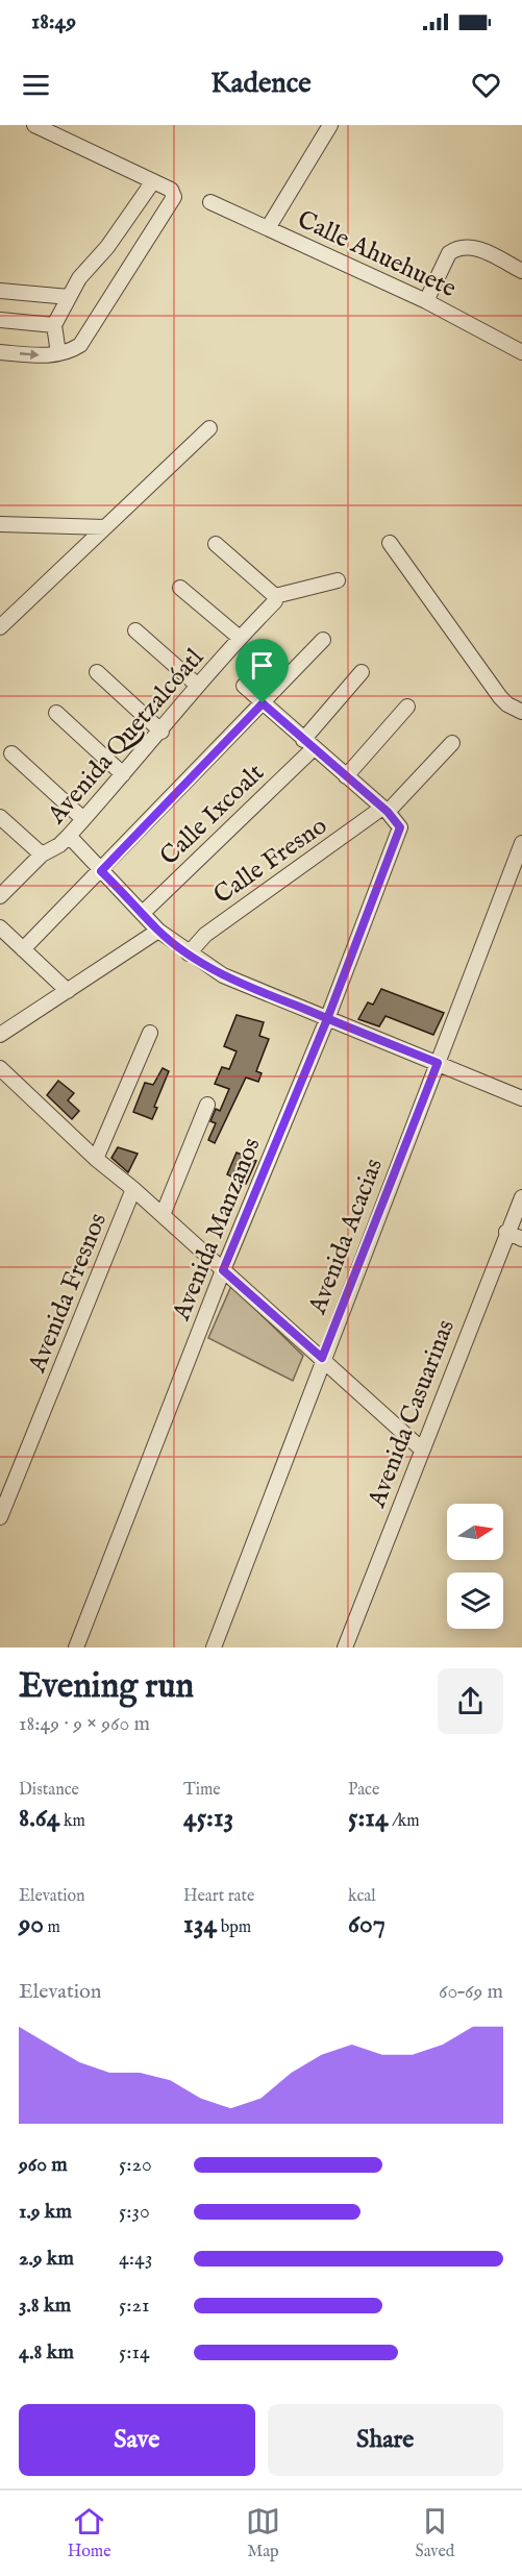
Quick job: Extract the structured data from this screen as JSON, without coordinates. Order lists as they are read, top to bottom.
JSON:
{
  "streets": {
    "street": [
      "Calle Ahuehuete",
      "Avenida Quetzalcóatl",
      "Calle Ixcoalt",
      "Calle Fresno",
      "Avenida Manzanos",
      "Avenida Acacias",
      "Avenida Fresnos",
      "Avenida Casuarinas"
    ]
  },
  "crossings": [
    ["Calle Fresno", "Avenida Manzanos"]
  ],
  "north": "right",
  "page": {
    "status": "18:49",
    "header": "Kadence",
    "heading": ["Evening run", "18:49 · 9 × 960 m"],
    "stats": [
      ["Distance", "8.64 km"],
      ["Time", "45:13"],
      ["Pace", "5:14 /km"],
      ["Elevation", "90 m"],
      ["Heart rate", "134 bpm"],
      ["kcal", "607"]
    ],
    "chart": ["Elevation", "60–69 m"],
    "list": [
      {
        "name": "960 m",
        "note": "5:20"
      },
      {
        "name": "1.9 km",
        "note": "5:30"
      },
      {
        "name": "2.9 km",
        "note": "4:43"
      },
      {
        "name": "3.8 km",
        "note": "5:21"
      },
      {
        "name": "4.8 km",
        "note": "5:14"
      }
    ],
    "buttons": ["Save", "Share"],
    "tabs": ["Home", "Map", "Saved"]
  }
}
